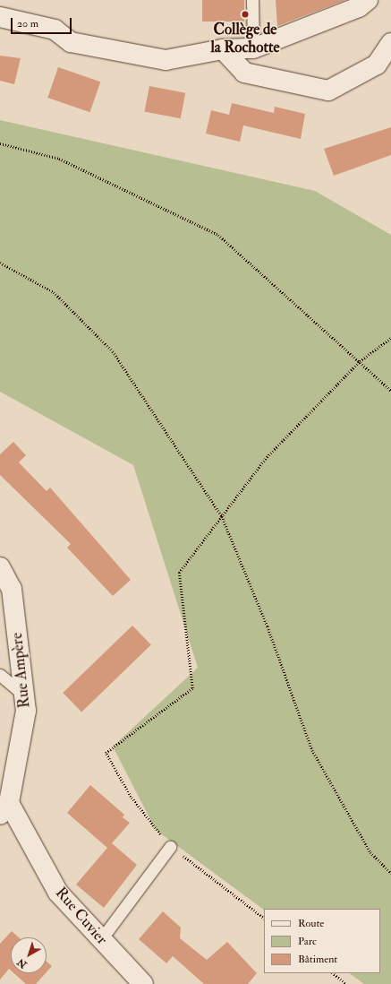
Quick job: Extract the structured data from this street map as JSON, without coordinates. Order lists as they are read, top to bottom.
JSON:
{
  "streets": {
    "street": ["Rue Ampère", "Rue Cuvier"]
  },
  "crossings": [
    ["Rue Ampère", "Rue Cuvier"]
  ],
  "places": ["Collège de la Rochotte"],
  "legend": ["Route", "Parc", "Bâtiment"],
  "scale_bar": "20 m",
  "north": "bottom left"
}
